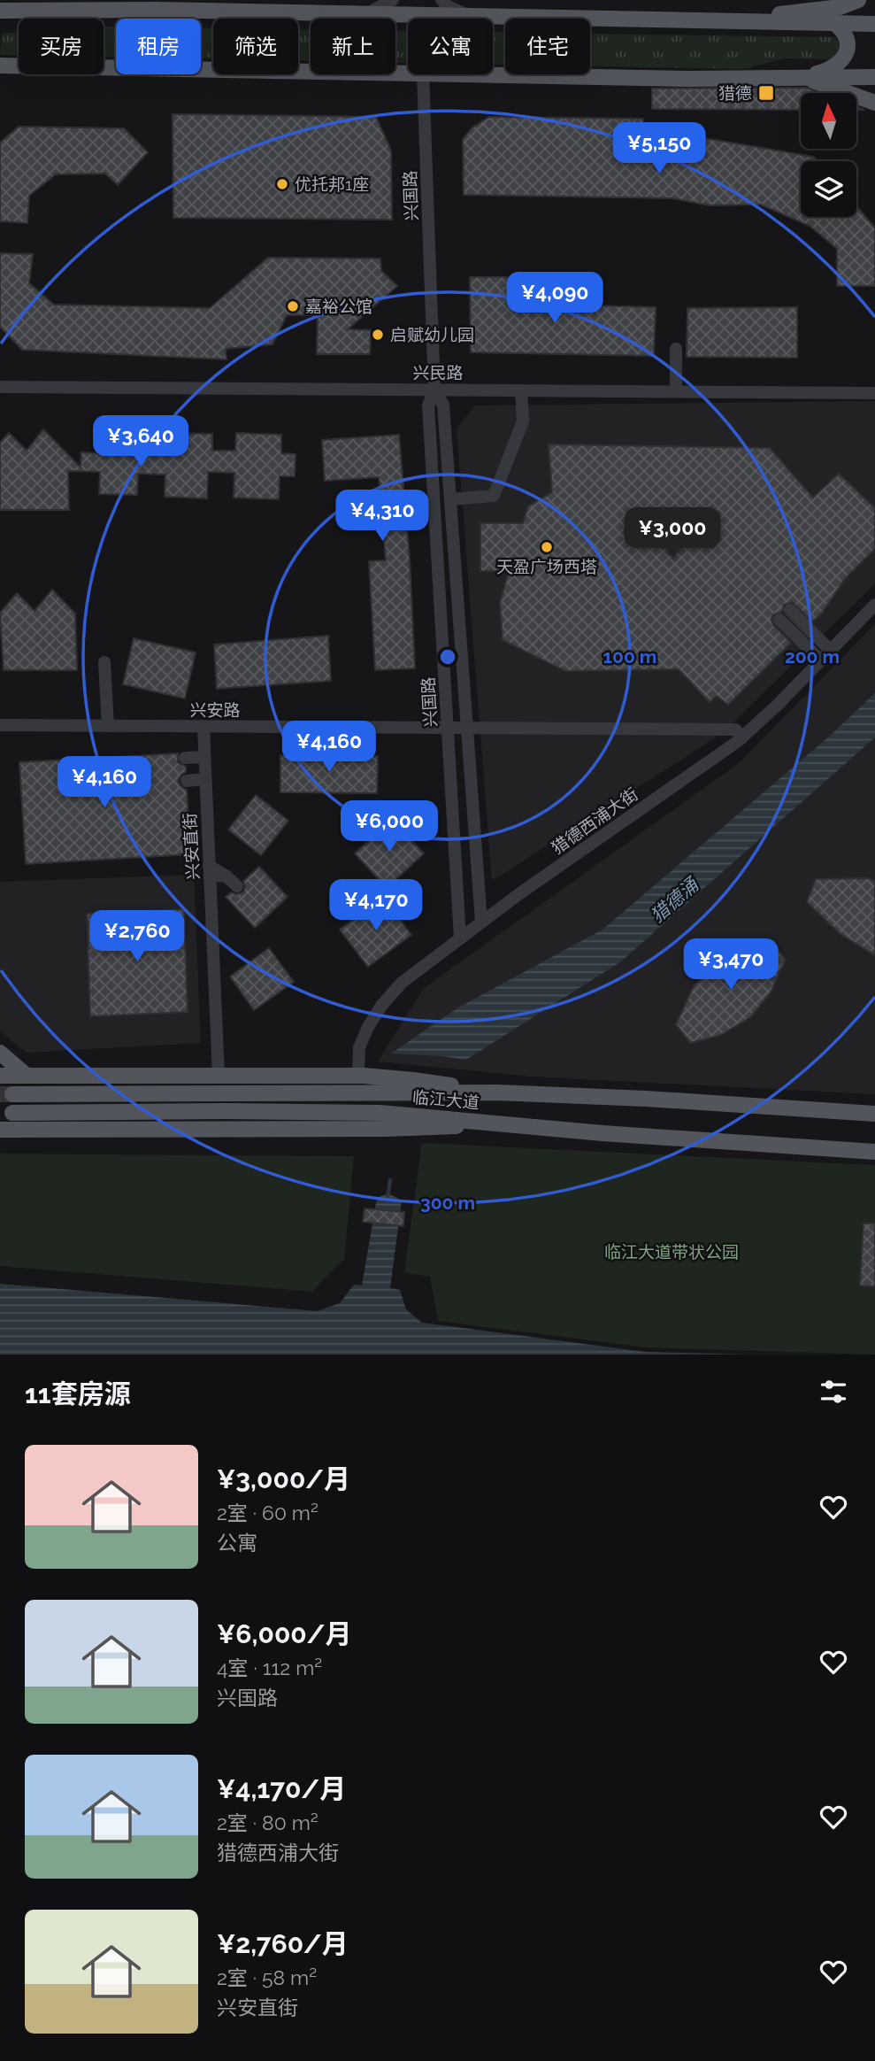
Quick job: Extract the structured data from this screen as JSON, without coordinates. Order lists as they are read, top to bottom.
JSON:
{
  "streets": {
    "main road": ["临江大道"],
    "street": [
      "兴国路",
      "兴民路",
      "兴安路",
      "猎德西浦大街",
      "兴安直街"
    ]
  },
  "crossings": [
    ["兴国路", "兴民路"],
    ["兴国路", "兴安路"],
    ["兴国路", "猎德西浦大街"],
    ["兴安路", "猎德西浦大街"],
    ["兴安路", "兴安直街"]
  ],
  "water": ["猎德涌"],
  "parks": ["临江大道带状公园"],
  "places": {
    "transit": ["猎德"],
    "other": [
      "优托邦1座",
      "嘉裕公馆",
      "启赋幼儿园",
      "天盈广场西塔"
    ]
  },
  "north": "top",
  "page": {
    "chip": [
      "买房",
      "租房",
      "筛选",
      "新上",
      "公寓",
      "住宅"
    ],
    "price": [
      "¥5,150",
      "¥4,090",
      "¥3,640",
      "¥4,310",
      "¥3,000",
      "¥4,160",
      "¥4,160",
      "¥6,000",
      "¥4,170",
      "¥2,760",
      "¥3,470"
    ],
    "heading": "11套房源",
    "list": [
      {
        "name": "¥3,000/月",
        "note": "2室 · 60 m² · 公寓"
      },
      {
        "name": "¥6,000/月",
        "note": "4室 · 112 m² · 兴国路"
      },
      {
        "name": "¥4,170/月",
        "note": "2室 · 80 m² · 猎德西浦大街"
      },
      {
        "name": "¥2,760/月",
        "note": "2室 · 58 m² · 兴安直街"
      }
    ]
  },
  "rings": ["100 m", "200 m", "300 m"]
}
